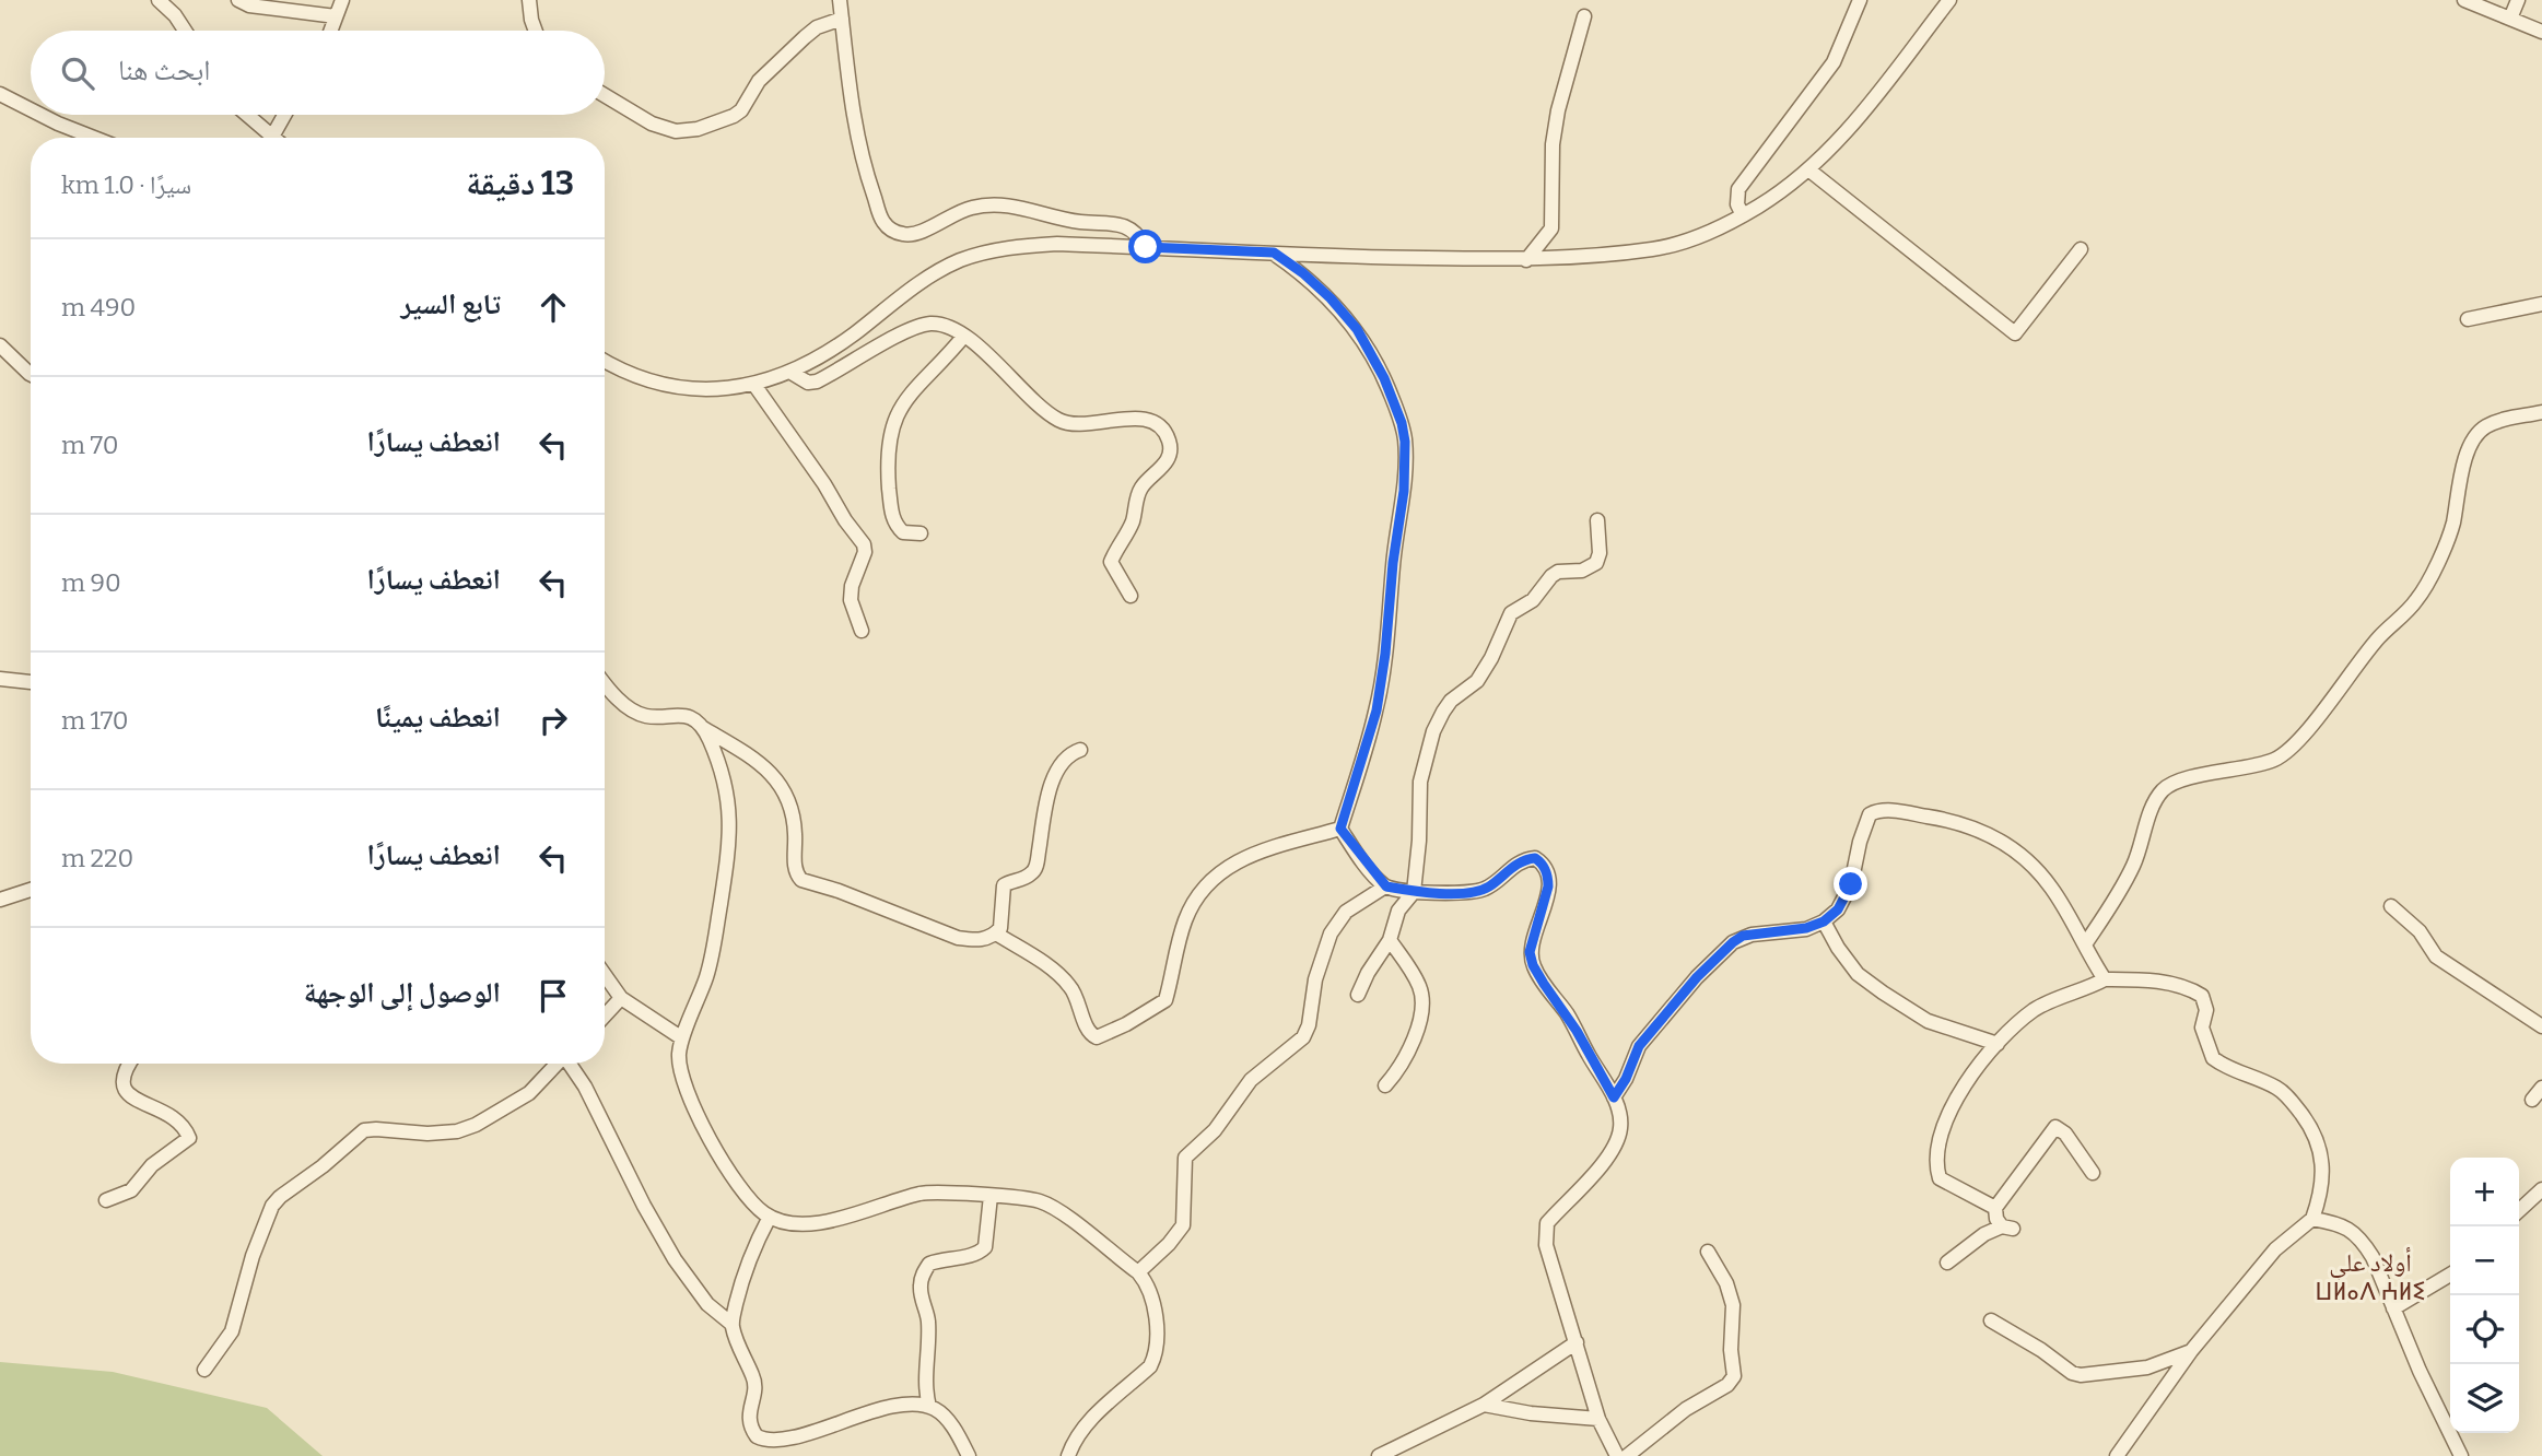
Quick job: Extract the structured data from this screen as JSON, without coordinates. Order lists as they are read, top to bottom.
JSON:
{
  "districts": ["أولاد علي ⵡⵍⴰⴷ ⵄⵍⵉ"],
  "page": {
    "search": "ابحث هنا",
    "heading": ["13 دقيقة", "سيرًا · 1.0 km"],
    "list": [
      ["تابع السير", "490 m"],
      ["انعطف يسارًا", "70 m"],
      ["انعطف يسارًا", "90 m"],
      ["انعطف يمينًا", "170 m"],
      ["انعطف يسارًا", "220 m"],
      "الوصول إلى الوجهة"
    ],
    "map_buttons": ["+", "−"]
  }
}
